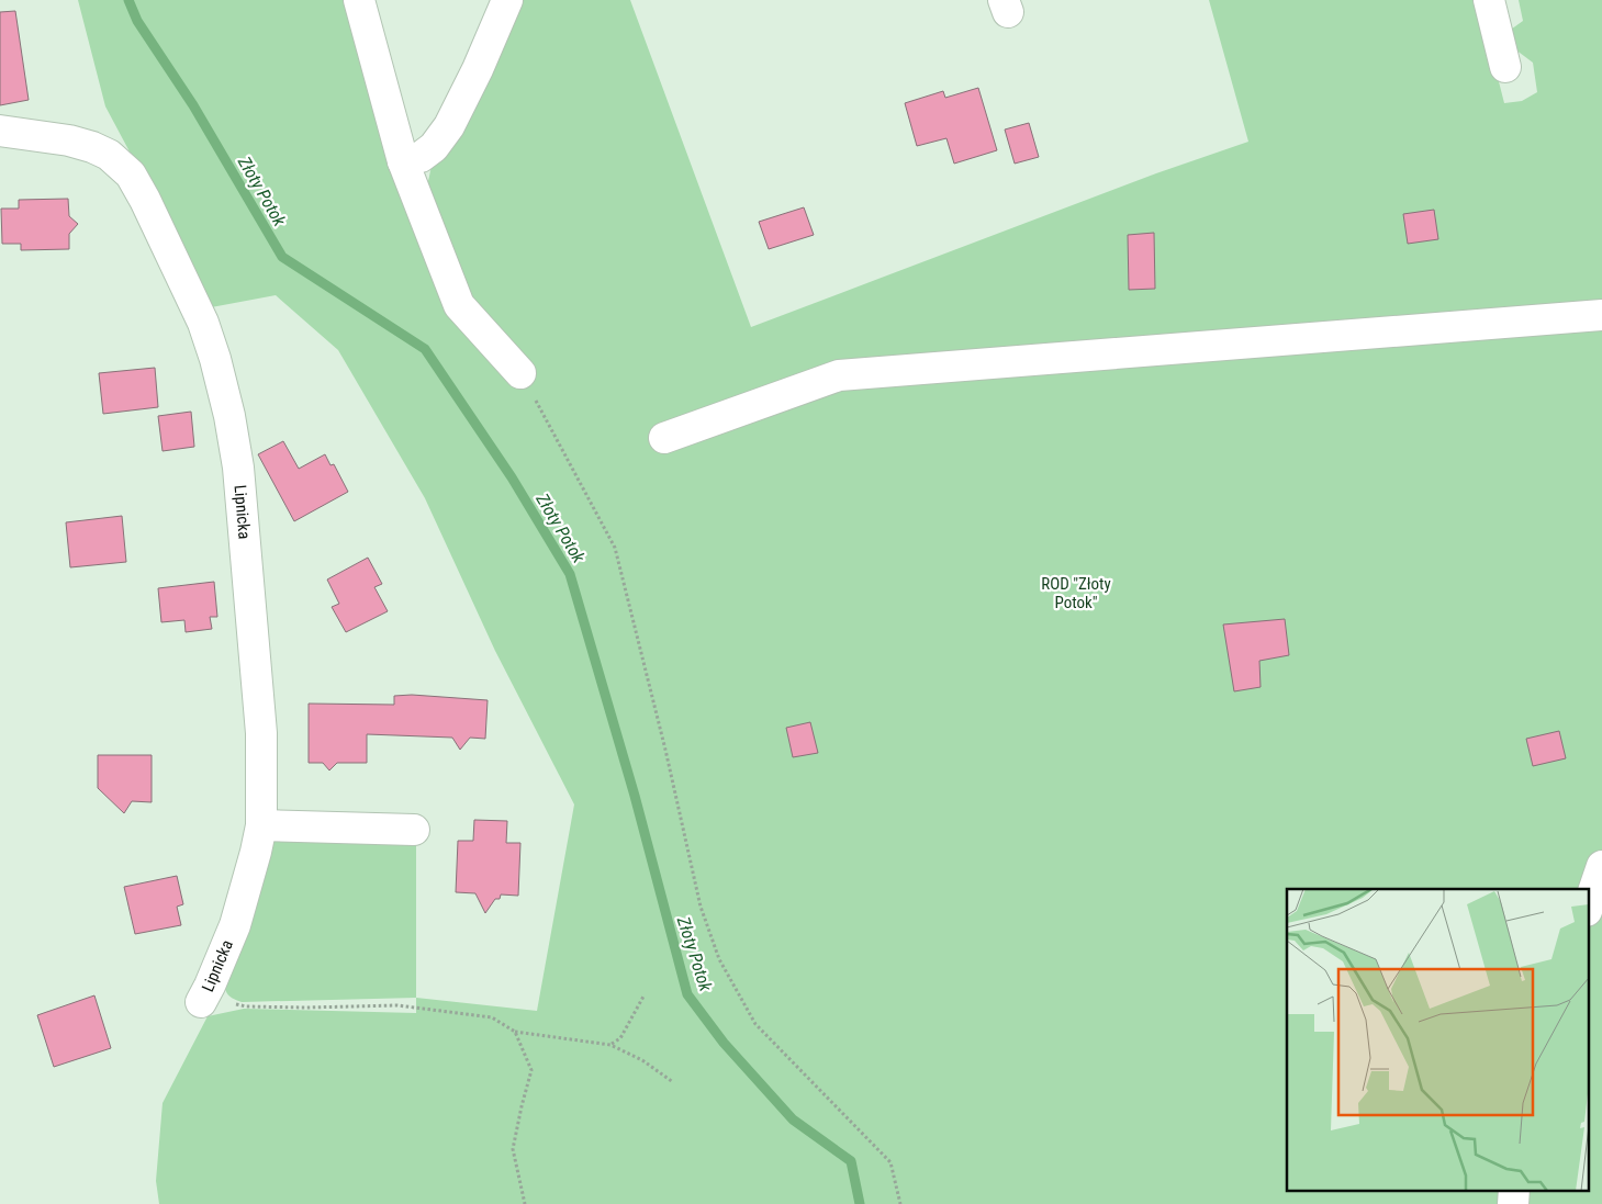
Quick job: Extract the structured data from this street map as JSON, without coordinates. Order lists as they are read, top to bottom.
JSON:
{
  "streets": {
    "street": ["Lipnicka"]
  },
  "water": ["Złoty Potok"],
  "parks": ["ROD \"Złoty Potok\""]
}
